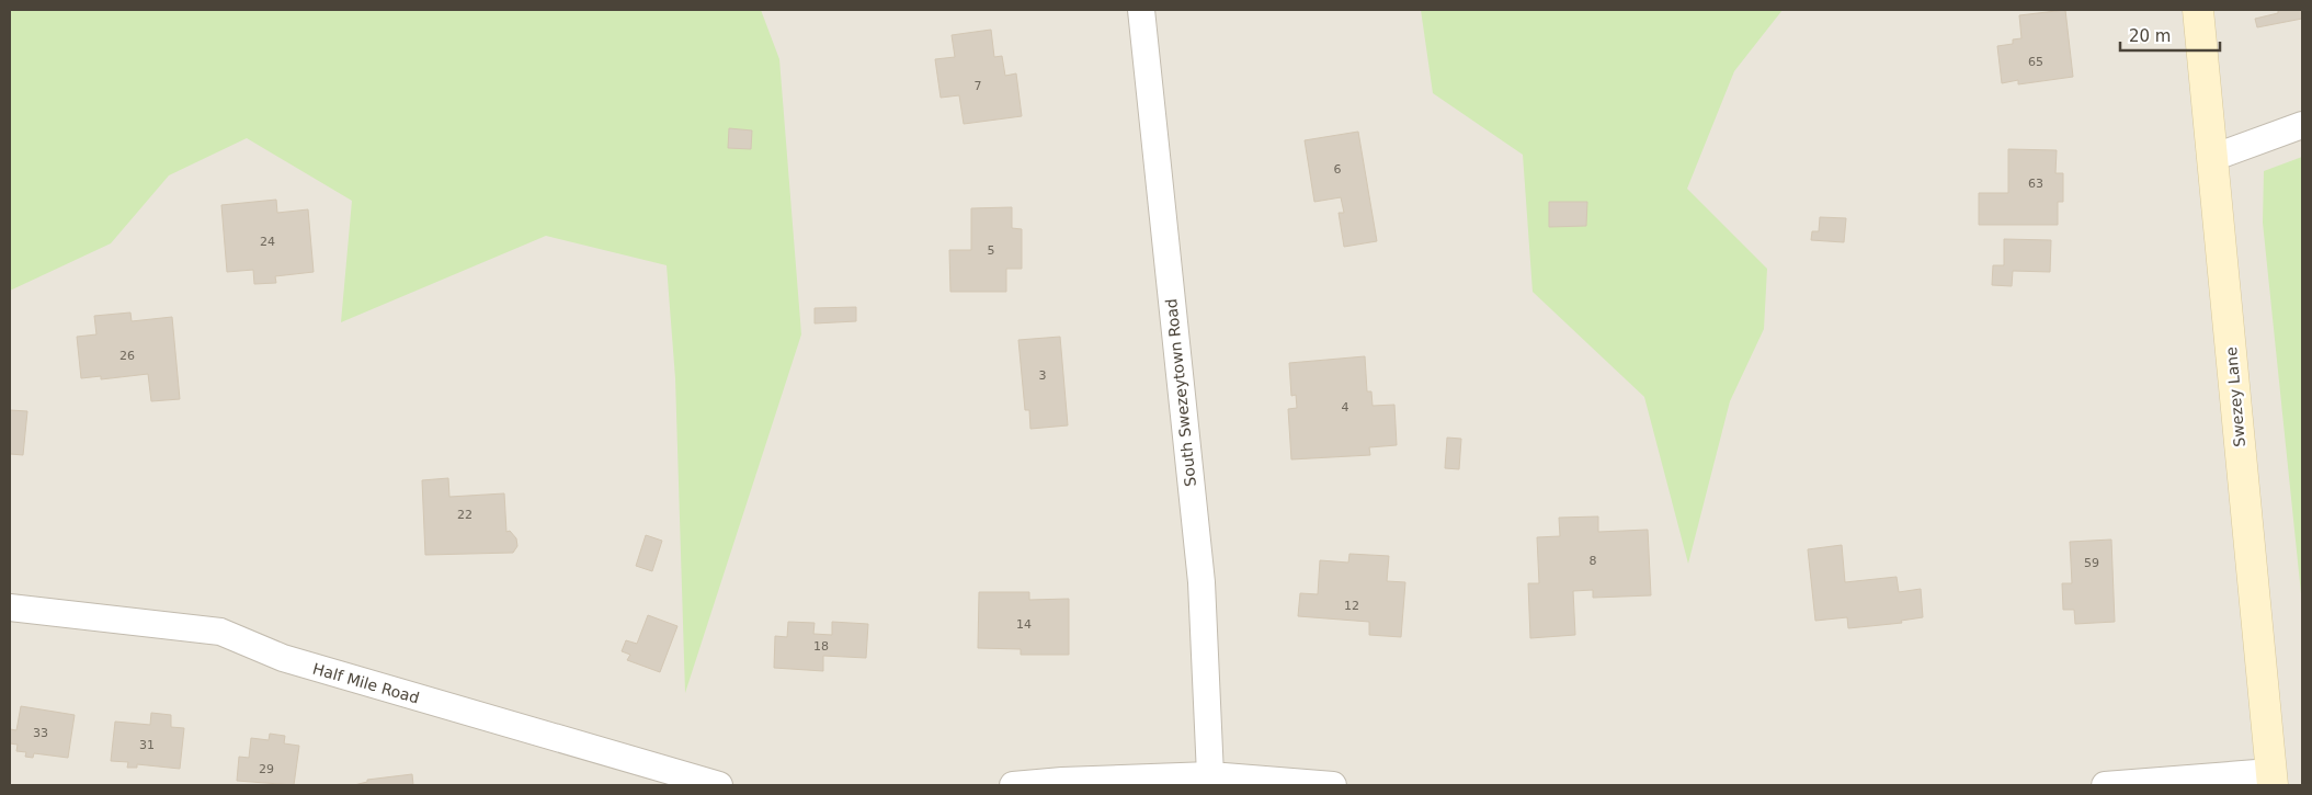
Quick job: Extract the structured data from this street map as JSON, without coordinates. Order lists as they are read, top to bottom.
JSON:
{
  "streets": {
    "street": ["South Swezeytown Road", "Swezey Lane", "Half Mile Road"]
  },
  "house_numbers": [
    "65",
    "7",
    "6",
    "63",
    "24",
    "5",
    "26",
    "3",
    "4",
    "22",
    "8",
    "59",
    "12",
    "14",
    "18",
    "33",
    "31",
    "29"
  ],
  "scale_bar": "20 m"
}
